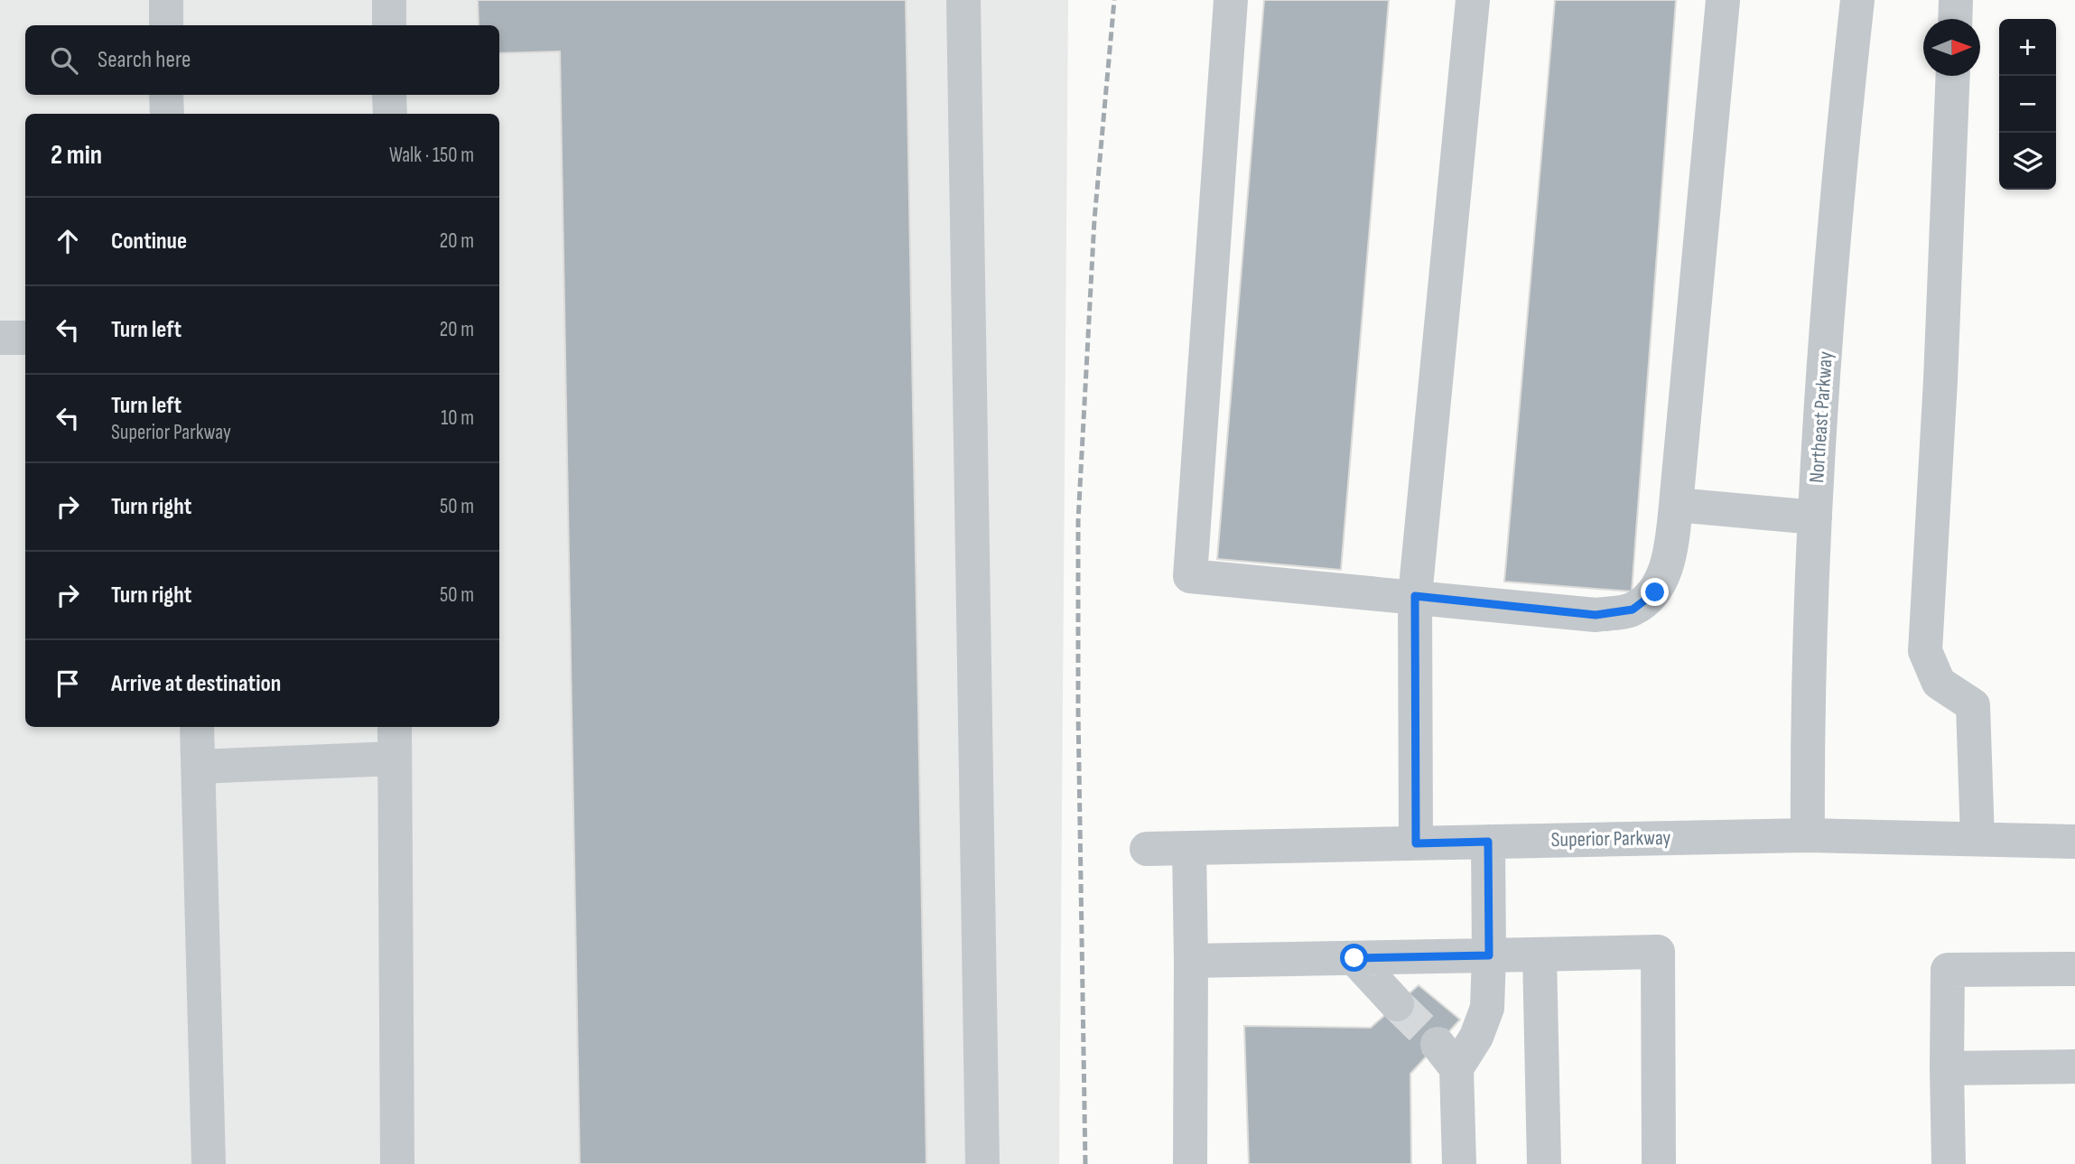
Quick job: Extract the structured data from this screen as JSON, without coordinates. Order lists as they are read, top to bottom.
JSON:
{
  "streets": {
    "street": ["Northeast Parkway", "Superior Parkway"]
  },
  "crossings": [
    ["Northeast Parkway", "Superior Parkway"]
  ],
  "north": "right",
  "page": {
    "map_buttons": ["+", "−"],
    "search": "Search here",
    "heading": ["2 min", "Walk · 150 m"],
    "list": [
      ["Continue", "20 m"],
      ["Turn left", "20 m"],
      ["Turn left", "Superior Parkway", "10 m"],
      ["Turn right", "50 m"],
      ["Turn right", "50 m"],
      "Arrive at destination"
    ]
  }
}
